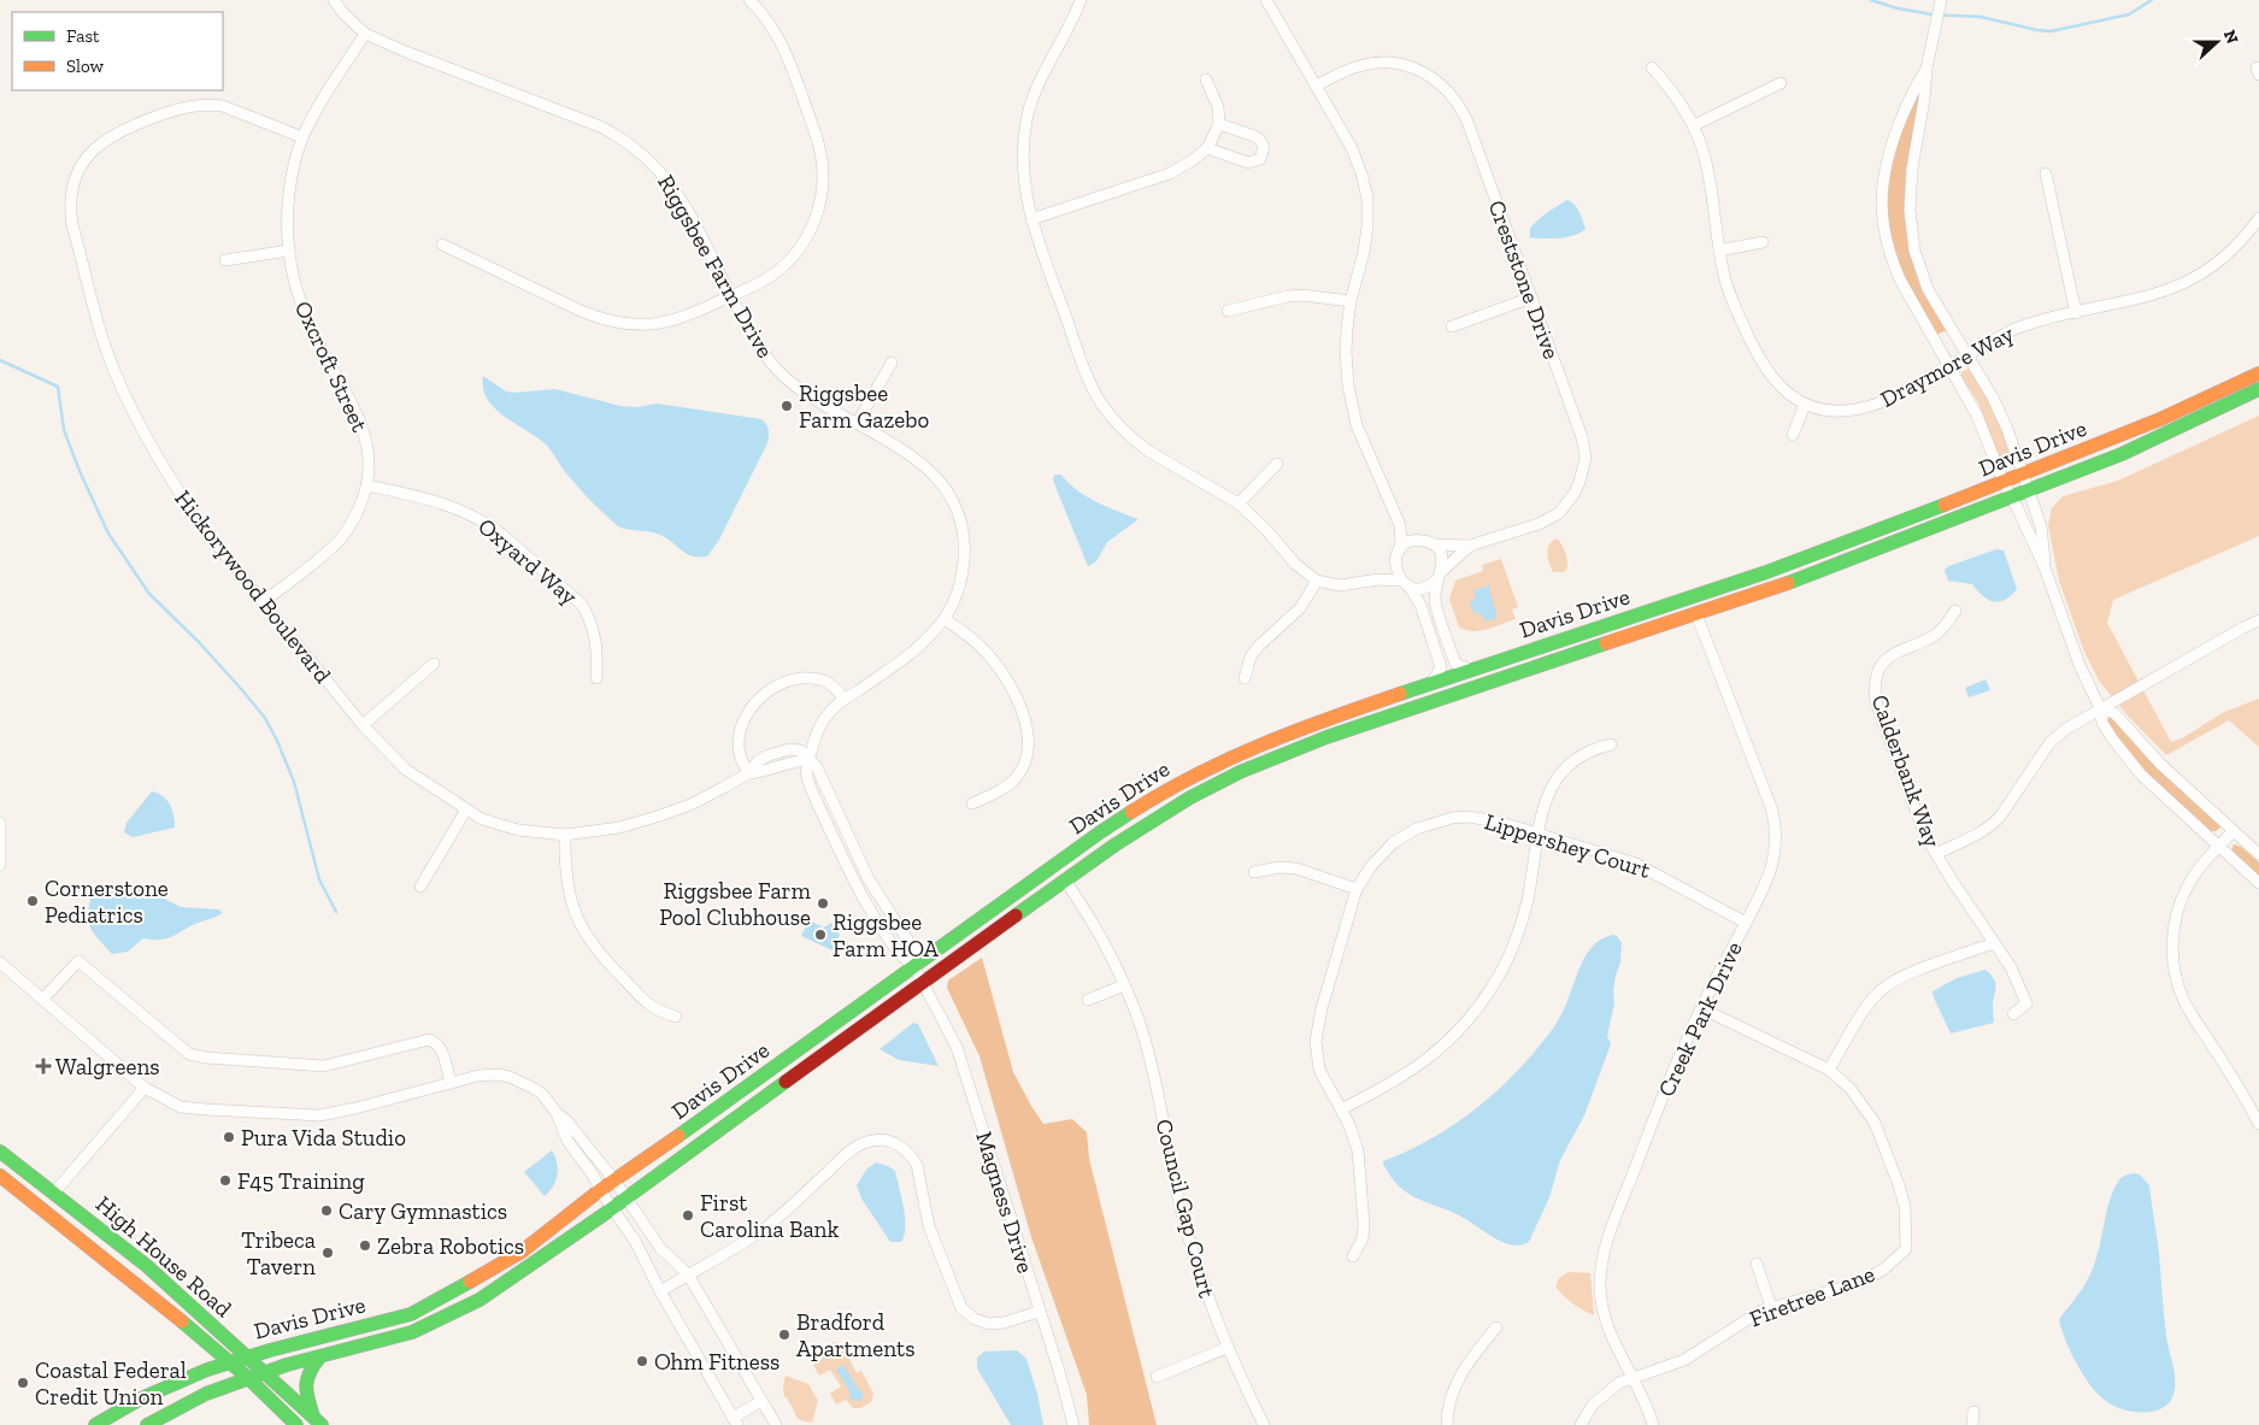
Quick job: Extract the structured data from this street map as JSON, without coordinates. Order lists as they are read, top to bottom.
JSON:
{
  "streets": {
    "main road": ["Davis Drive", "High House Road"],
    "street": [
      "Riggsbee Farm Drive",
      "Creststone Drive",
      "Oxcroft Street",
      "Draymore Way",
      "Oxyard Way",
      "Hickorywood Boulevard",
      "Calderbank Way",
      "Lippershey Court",
      "Creek Park Drive",
      "Magness Drive",
      "Council Gap Court",
      "Firetree Lane"
    ]
  },
  "crossings": [
    ["Riggsbee Farm Drive", "Oxcroft Street"],
    ["Riggsbee Farm Drive", "Davis Drive"],
    ["Riggsbee Farm Drive", "Hickorywood Boulevard"],
    ["Riggsbee Farm Drive", "Magness Drive"],
    ["Oxcroft Street", "Oxyard Way"],
    ["Oxcroft Street", "Hickorywood Boulevard"],
    ["Davis Drive", "Creek Park Drive"],
    ["Davis Drive", "Magness Drive"],
    ["Davis Drive", "Council Gap Court"],
    ["Davis Drive", "High House Road"],
    ["Lippershey Court", "Creek Park Drive"],
    ["Creek Park Drive", "Firetree Lane"]
  ],
  "places": {
    "other": [
      "Riggsbee Farm Gazebo",
      "Cornerstone Pediatrics",
      "Riggsbee Farm Pool Clubhouse",
      "Riggsbee Farm HOA",
      "Pura Vida Studio",
      "F45 Training",
      "Cary Gymnastics",
      "First Carolina Bank",
      "Zebra Robotics",
      "Tribeca Tavern",
      "Bradford Apartments",
      "Ohm Fitness",
      "Coastal Federal Credit Union"
    ],
    "health": ["Walgreens"]
  },
  "legend": ["Fast", "Slow"],
  "north": "right"
}
